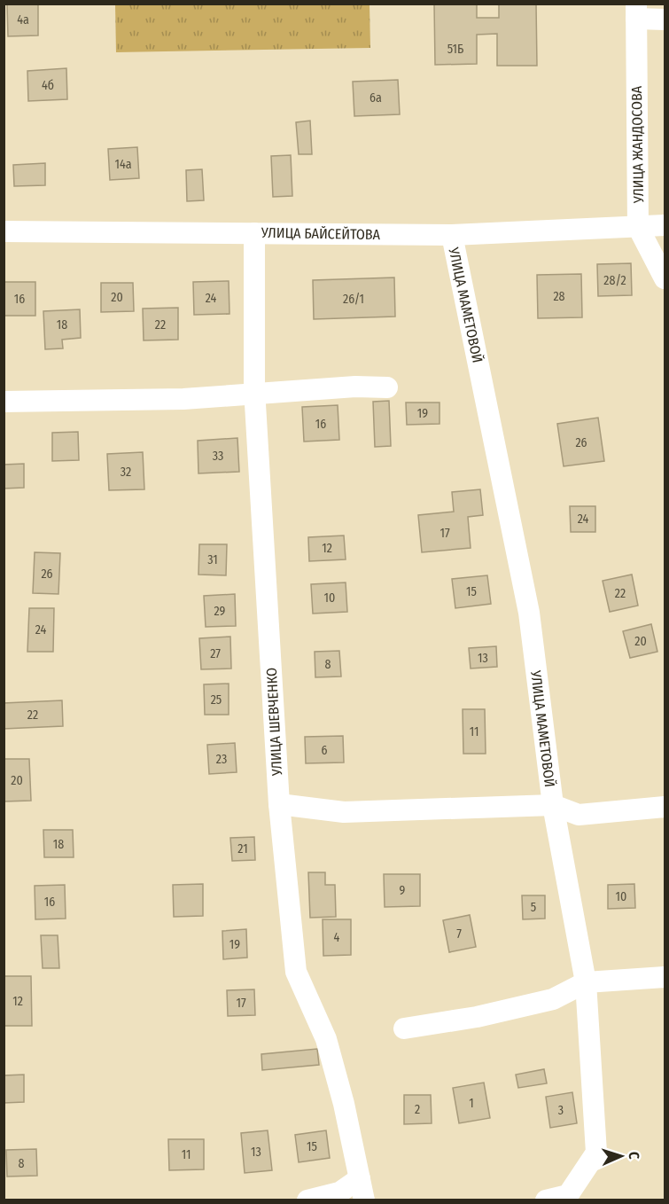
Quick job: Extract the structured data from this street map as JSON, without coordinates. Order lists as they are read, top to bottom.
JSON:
{
  "streets": {
    "street": [
      "УЛИЦА ЖАНДОСОВА",
      "УЛИЦА БАЙСЕЙТОВА",
      "УЛИЦА МАМЕТОВОЙ",
      "УЛИЦА ШЕВЧЕНКО"
    ]
  },
  "crossings": [
    ["УЛИЦА ЖАНДОСОВА", "УЛИЦА БАЙСЕЙТОВА"],
    ["УЛИЦА БАЙСЕЙТОВА", "УЛИЦА МАМЕТОВОЙ"],
    ["УЛИЦА БАЙСЕЙТОВА", "УЛИЦА ШЕВЧЕНКО"]
  ],
  "house_numbers": [
    "4а",
    "51Б",
    "4б",
    "6а",
    "14а",
    "28/2",
    "28",
    "20",
    "24",
    "16",
    "26/1",
    "18",
    "22",
    "19",
    "16",
    "26",
    "33",
    "32",
    "24",
    "17",
    "12",
    "31",
    "26",
    "15",
    "22",
    "10",
    "29",
    "24",
    "20",
    "27",
    "13",
    "8",
    "25",
    "22",
    "11",
    "6",
    "23",
    "20",
    "18",
    "21",
    "9",
    "10",
    "16",
    "5",
    "7",
    "4",
    "19",
    "12",
    "17",
    "1",
    "2",
    "3",
    "15",
    "13",
    "11",
    "8"
  ],
  "north": "right"
}
